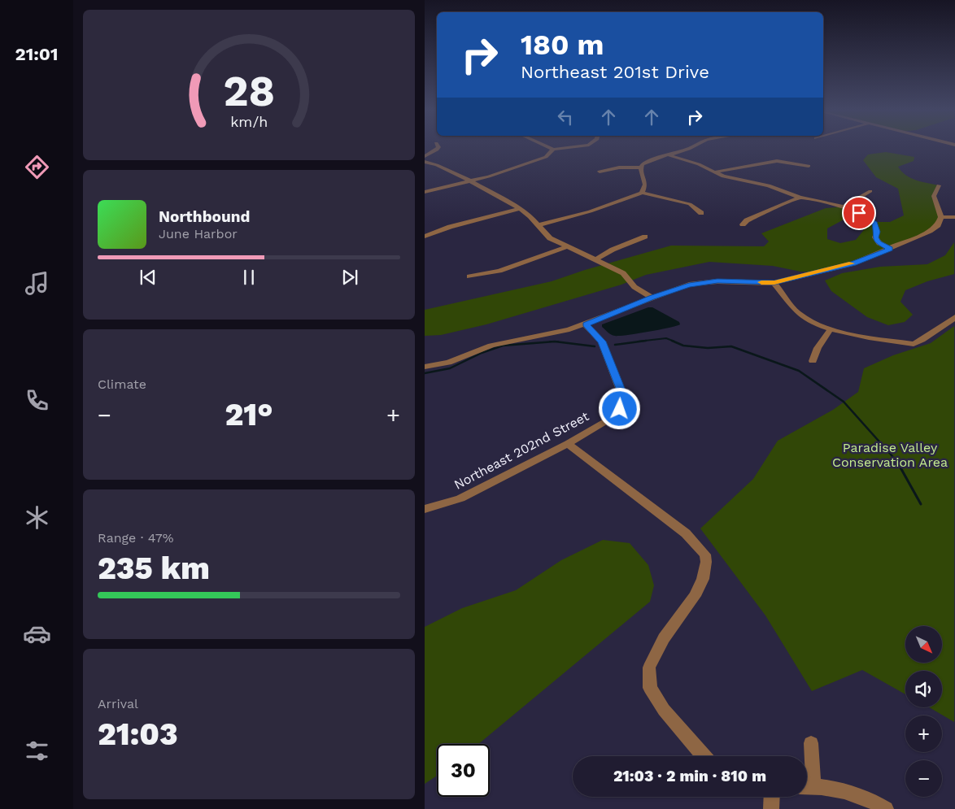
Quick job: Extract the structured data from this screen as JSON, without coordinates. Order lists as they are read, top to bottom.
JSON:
{
  "streets": {
    "street": ["Northeast 202nd Street"]
  },
  "parks": ["Paradise Valley Conservation Area"],
  "north": "bottom right",
  "page": {
    "tabs": "21:01",
    "turn": ["180 m", "Northeast 201st Drive"],
    "song": ["Northbound", "June Harbor"],
    "tile": [
      "Climate",
      ["Range · 47%", "235 km"],
      ["Arrival", "21:03"]
    ],
    "heat": ["−", "21°", "+"],
    "map_buttons": ["+", "−"],
    "limit": "30",
    "trip": "21:03 · 2 min · 810 m",
    "gauge": ["28", "km/h"]
  }
}
